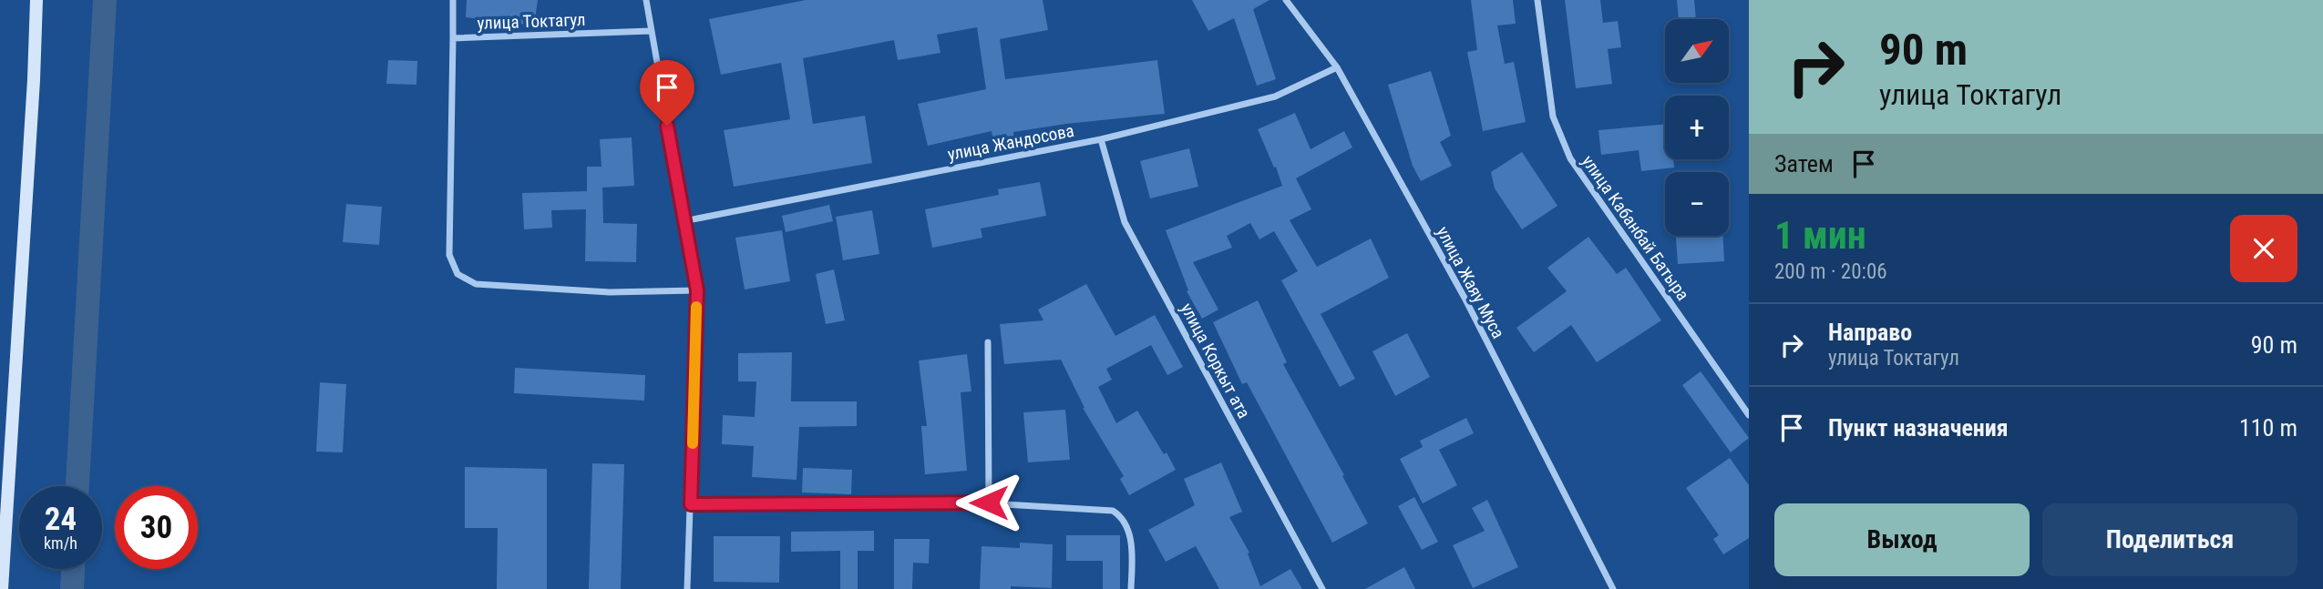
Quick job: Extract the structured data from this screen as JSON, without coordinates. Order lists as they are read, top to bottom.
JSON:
{
  "streets": {
    "street": [
      "улица Токтагул",
      "улица Жандосова",
      "улица Кабанбай Батыра",
      "улица Жаяу Муса",
      "улица Коркыт ата"
    ]
  },
  "crossings": [
    ["улица Жандосова", "улица Жаяу Муса"],
    ["улица Жандосова", "улица Коркыт ата"]
  ],
  "north": "top right",
  "page": {
    "turn": ["90 m", "улица Токтагул"],
    "map_buttons": ["+", "−"],
    "then": "Затем",
    "heading": ["1 мин", "200 m · 20:06"],
    "list": [
      {
        "name": "Направо",
        "note": "улица Токтагул",
        "value": "90 m"
      },
      {
        "name": "Пункт назначения",
        "value": "110 m"
      }
    ],
    "speed": "24 km/h",
    "limit": "30",
    "buttons": ["Выход", "Поделиться"]
  }
}
